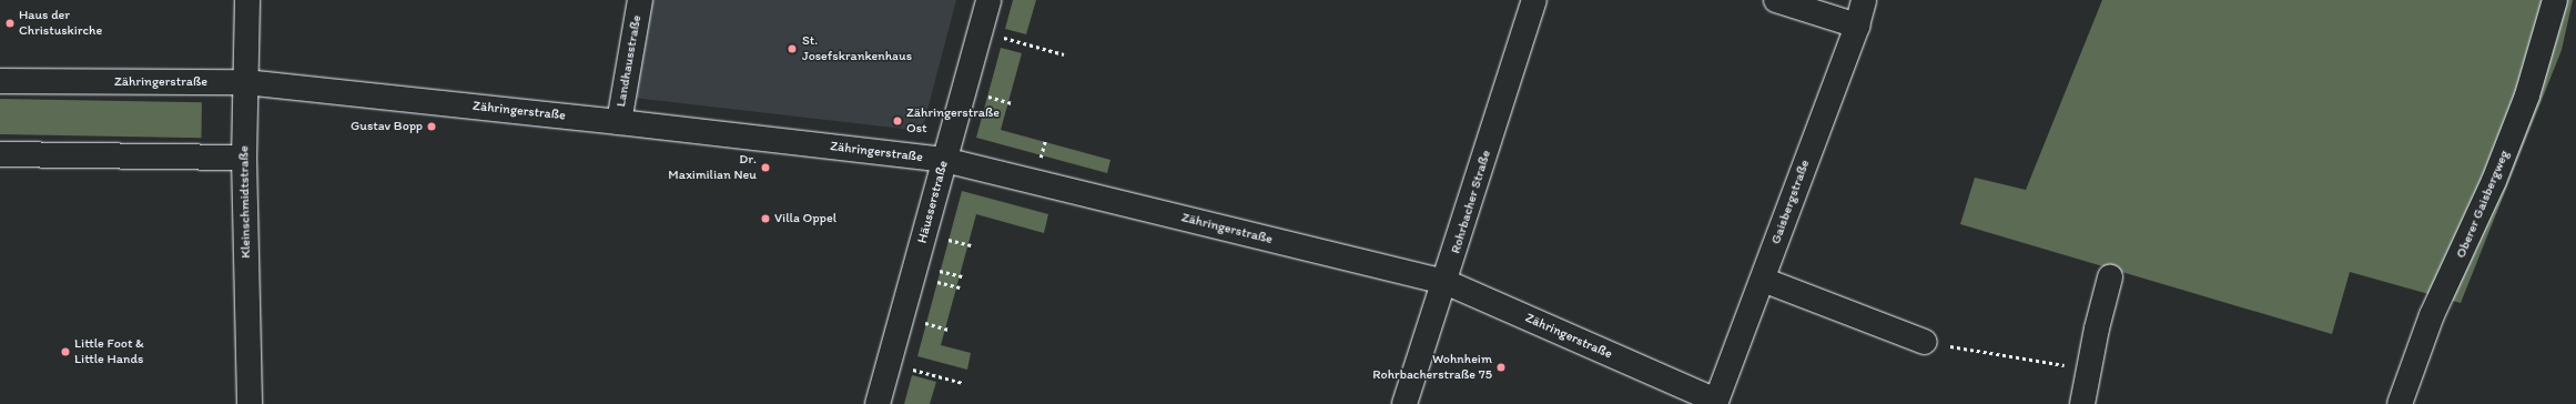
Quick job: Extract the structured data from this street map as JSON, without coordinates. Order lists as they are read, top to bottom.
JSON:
{
  "streets": {
    "street": [
      "Landhausstraße",
      "Zähringerstraße",
      "Kleinschmidtstraße",
      "Häusserstraße",
      "Rohrbacher Straße",
      "Gaisbergstraße",
      "Oberer Gaisbergweg"
    ]
  },
  "crossings": [
    ["Landhausstraße", "Zähringerstraße"],
    ["Zähringerstraße", "Kleinschmidtstraße"],
    ["Zähringerstraße", "Häusserstraße"],
    ["Zähringerstraße", "Rohrbacher Straße"],
    ["Zähringerstraße", "Gaisbergstraße"]
  ],
  "places": [
    "Haus der Christuskirche",
    "St. Josefskrankenhaus",
    "Zähringerstraße Ost",
    "Gustav Bopp",
    "Dr. Maximilian Neu",
    "Villa Oppel",
    "Little Foot & Little Hands",
    "Wohnheim Rohrbacherstraße 75"
  ]
}
